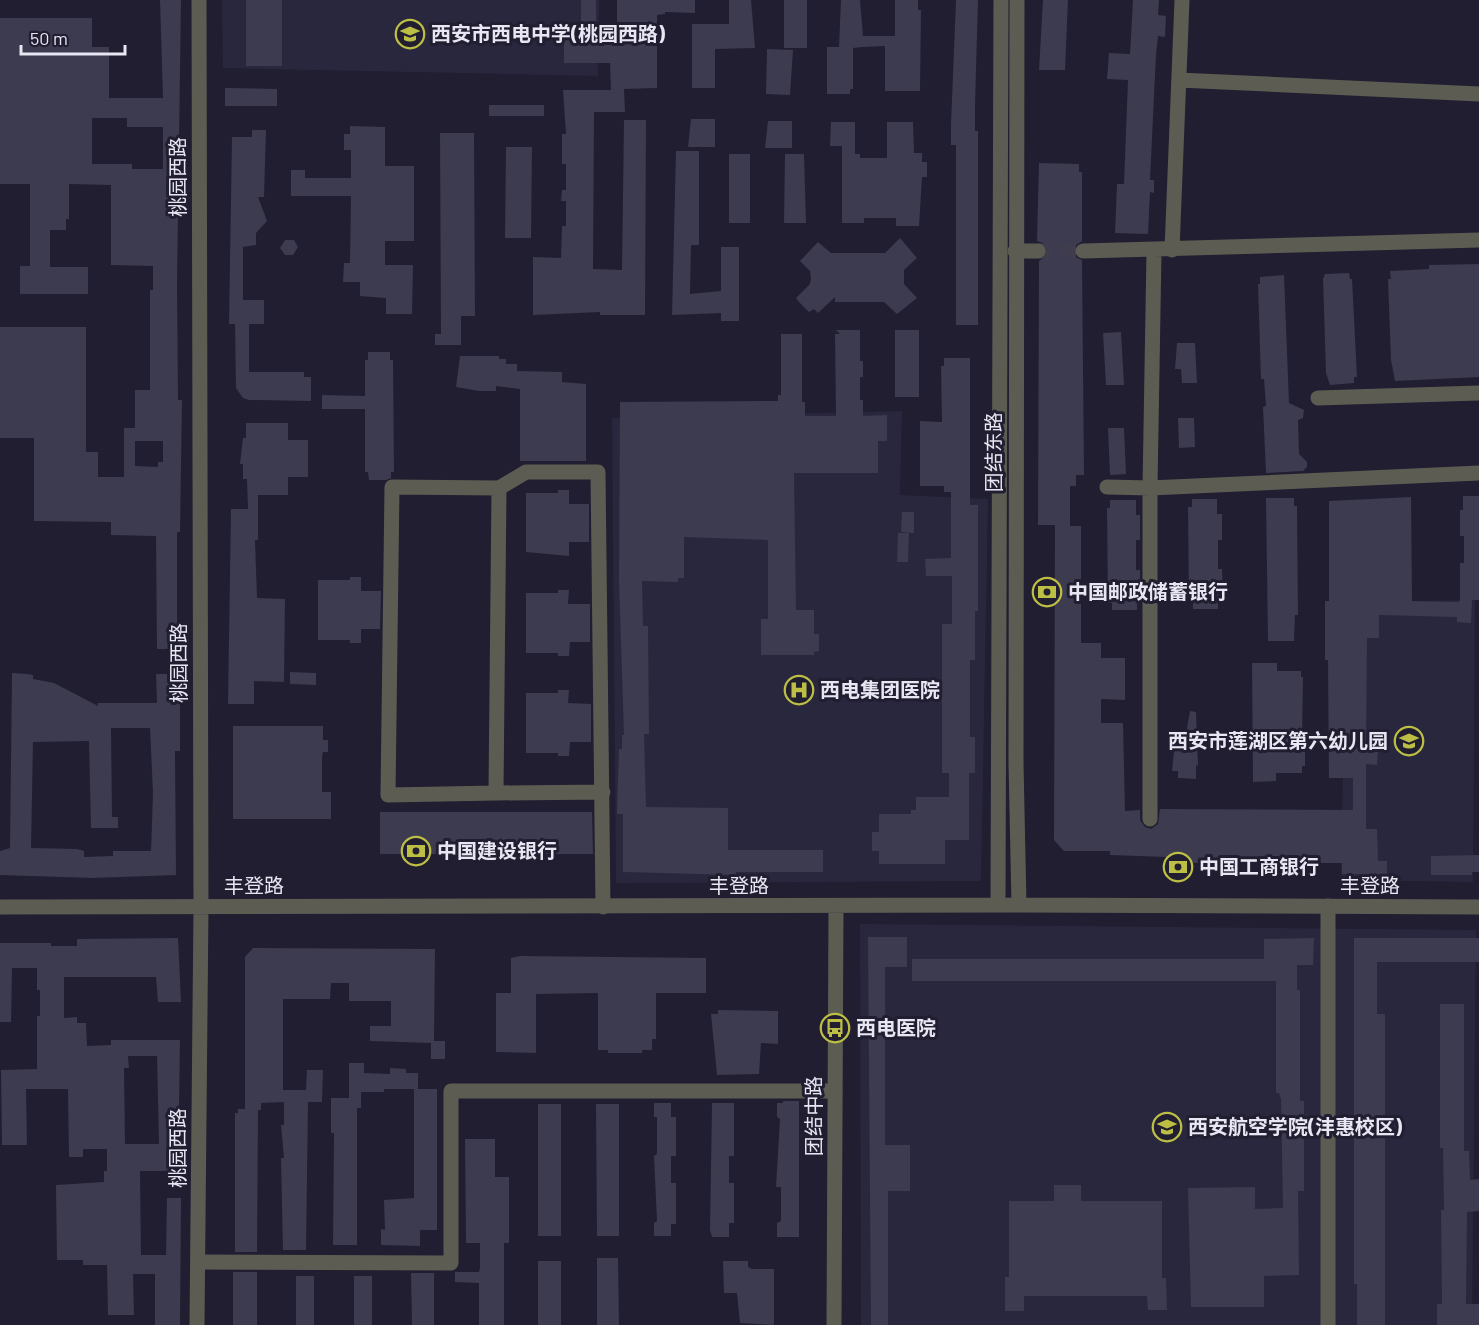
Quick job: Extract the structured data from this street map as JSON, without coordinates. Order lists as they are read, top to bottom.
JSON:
{
  "streets": {
    "street": [
      "桃园西路",
      "团结东路",
      "丰登路",
      "团结中路"
    ]
  },
  "crossings": [
    ["桃园西路", "丰登路"],
    ["团结东路", "丰登路"],
    ["丰登路", "团结中路"]
  ],
  "places": {
    "school or university": ["西安市西电中学(桃园西路)", "西安市莲湖区第六幼儿园", "西安航空学院(沣惠校区)"],
    "bank": ["中国邮政储蓄银行", "中国建设银行", "中国工商银行"],
    "hospital": ["西电集团医院"],
    "bus stop": ["西电医院"]
  },
  "scale_bar": "50 m"
}
